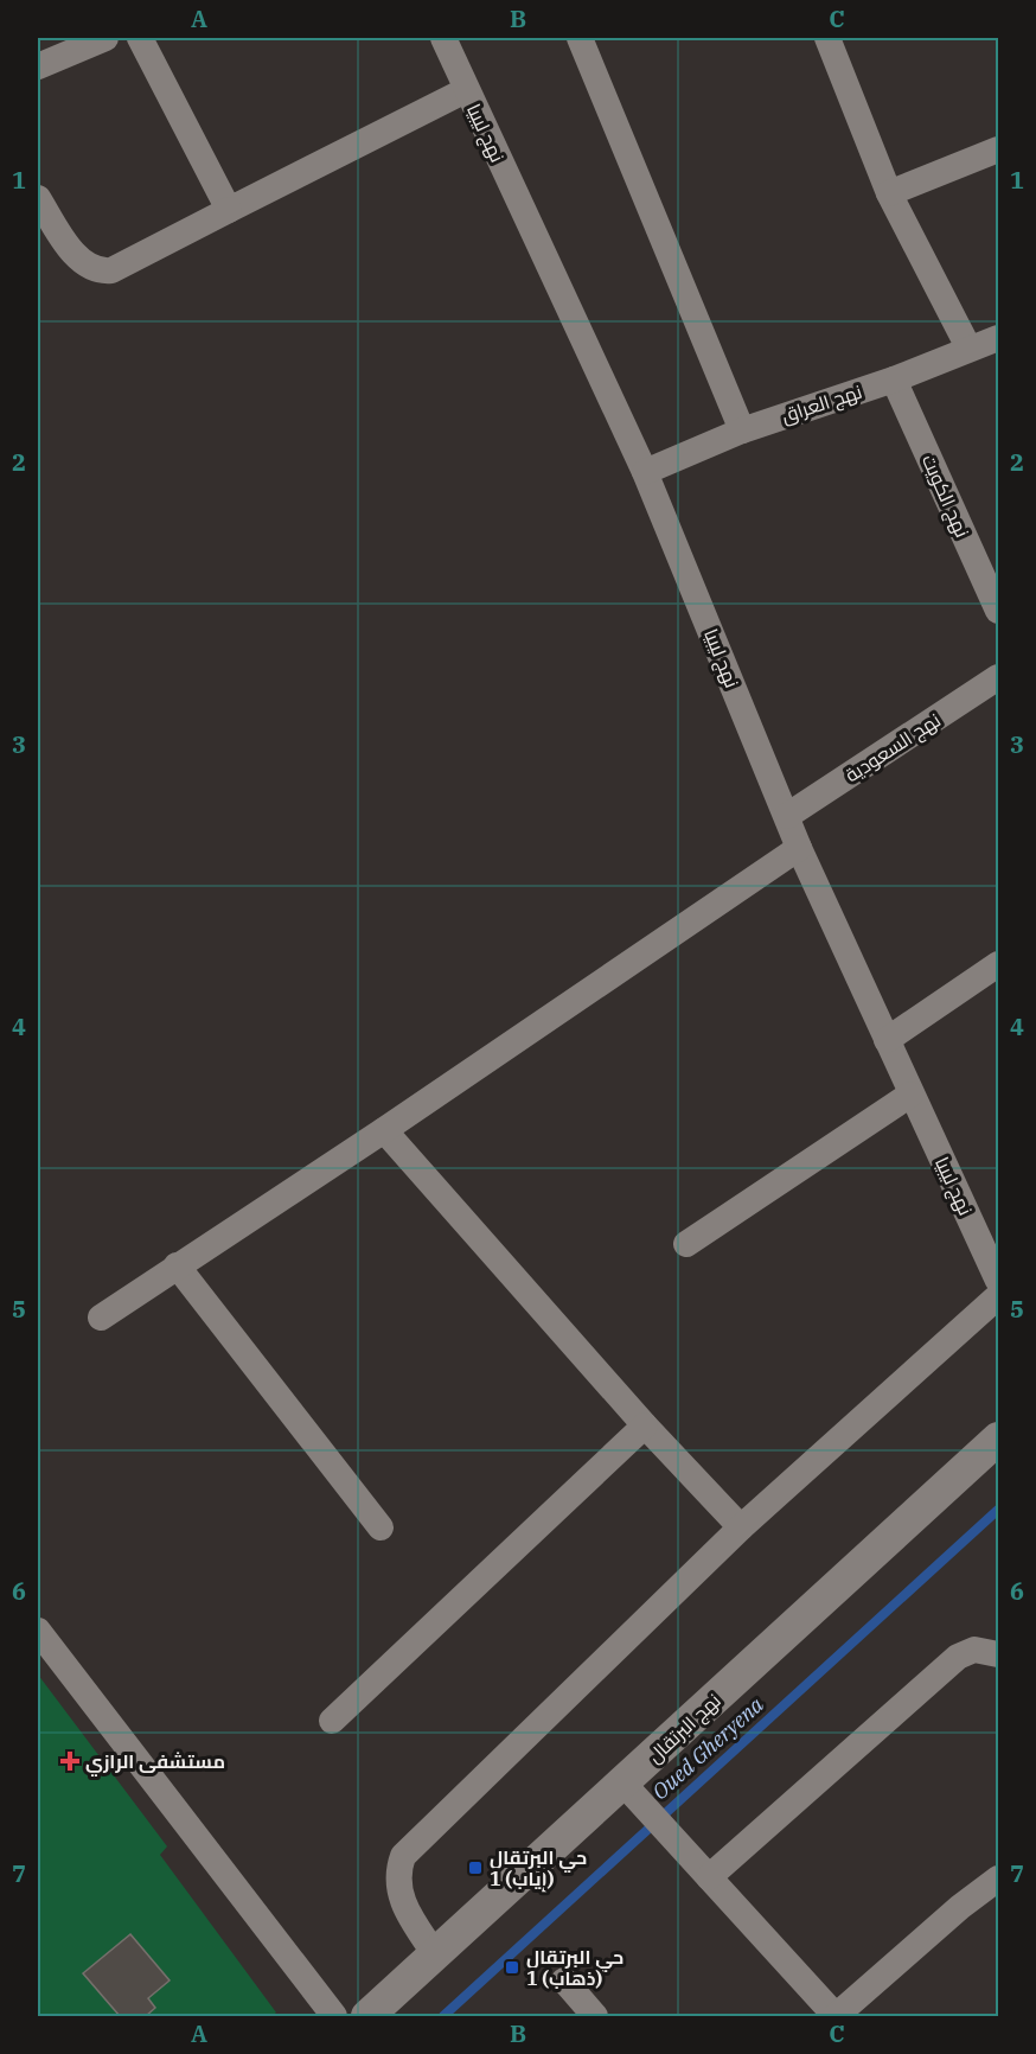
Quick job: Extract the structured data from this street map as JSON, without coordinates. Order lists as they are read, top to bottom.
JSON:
{
  "streets": {
    "street": [
      "نهج ليبيا",
      "نهج العراق",
      "نهج الكويت",
      "نهج السعودية",
      "نهج البرتقال"
    ]
  },
  "crossings": [
    ["نهج ليبيا", "نهج العراق"],
    ["نهج ليبيا", "نهج السعودية"],
    ["نهج العراق", "نهج الكويت"]
  ],
  "water": ["Oued Gheryena"],
  "places": {
    "health": ["مستشفى الرازي"],
    "transit": ["حي البرتقال 1 (إياب)", "حي البرتقال 1 (ذهاب)"]
  },
  "grid": {
    "columns": ["A", "B", "C"],
    "rows": [
      "1",
      "2",
      "3",
      "4",
      "5",
      "6",
      "7"
    ]
  }
}
